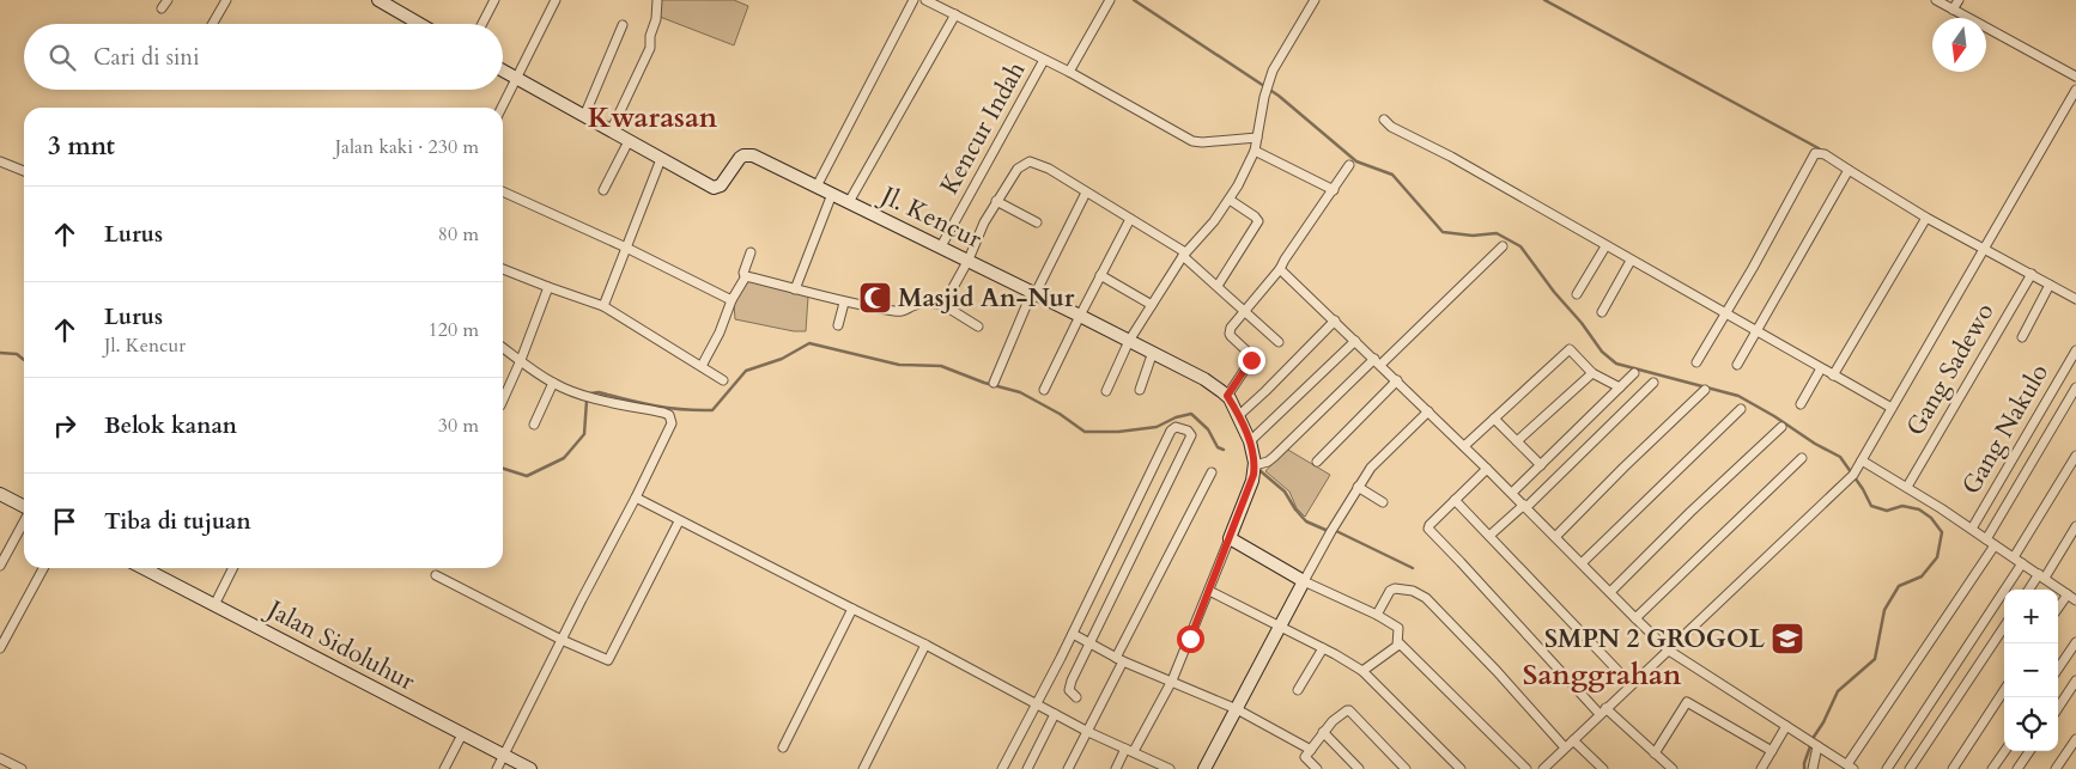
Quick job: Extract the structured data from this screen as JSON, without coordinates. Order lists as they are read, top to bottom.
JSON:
{
  "streets": {
    "street": [
      "Kencur Indah",
      "Jl. Kencur",
      "Gang Sadewo",
      "Gang Nakulo",
      "Jalan Sidoluhur"
    ]
  },
  "crossings": [
    ["Kencur Indah", "Jl. Kencur"]
  ],
  "districts": ["Kwarasan", "Sanggrahan"],
  "places": {
    "mosque": ["Masjid An-Nur"],
    "school or university": ["SMPN 2 GROGOL"]
  },
  "north": "bottom",
  "page": {
    "search": "Cari di sini",
    "heading": ["3 mnt", "Jalan kaki · 230 m"],
    "list": [
      ["Lurus", "80 m"],
      ["Lurus", "Jl. Kencur", "120 m"],
      ["Belok kanan", "30 m"],
      "Tiba di tujuan"
    ],
    "map_buttons": ["+", "−"]
  }
}
